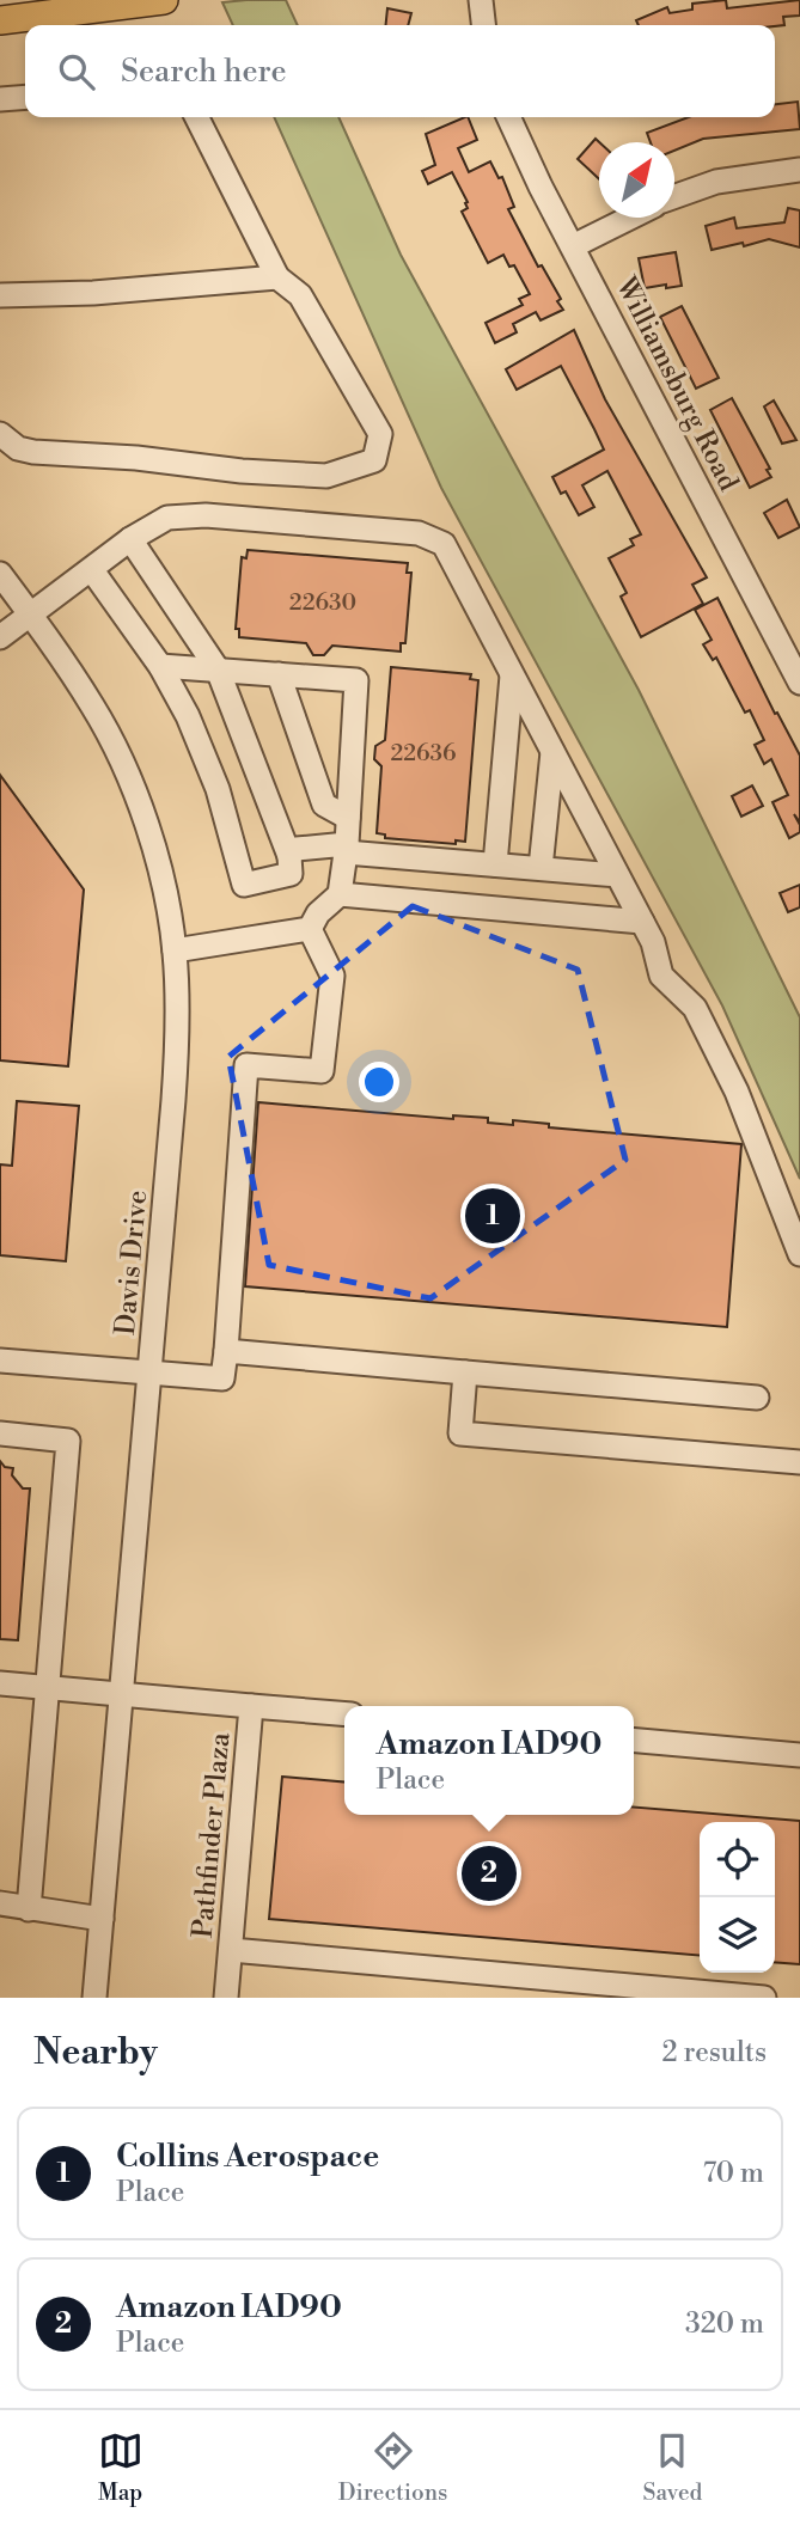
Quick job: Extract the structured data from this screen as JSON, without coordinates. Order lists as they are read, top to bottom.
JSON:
{
  "streets": {
    "street": ["Williamsburg Road", "Davis Drive", "Pathfinder Plaza"]
  },
  "crossings": [
    ["Davis Drive", "Pathfinder Plaza"]
  ],
  "house_numbers": ["22630", "22636"],
  "north": "top right",
  "page": {
    "search": "Search here",
    "pins": ["1", "2"],
    "popup": ["Amazon IAD90", "Place"],
    "heading": ["Nearby", "2 results"],
    "list": [
      {
        "mark": "1",
        "name": "Collins Aerospace",
        "note": "Place",
        "value": "70 m"
      },
      {
        "mark": "2",
        "name": "Amazon IAD90",
        "note": "Place",
        "value": "320 m"
      }
    ],
    "nav": ["Map", "Directions", "Saved"]
  }
}
